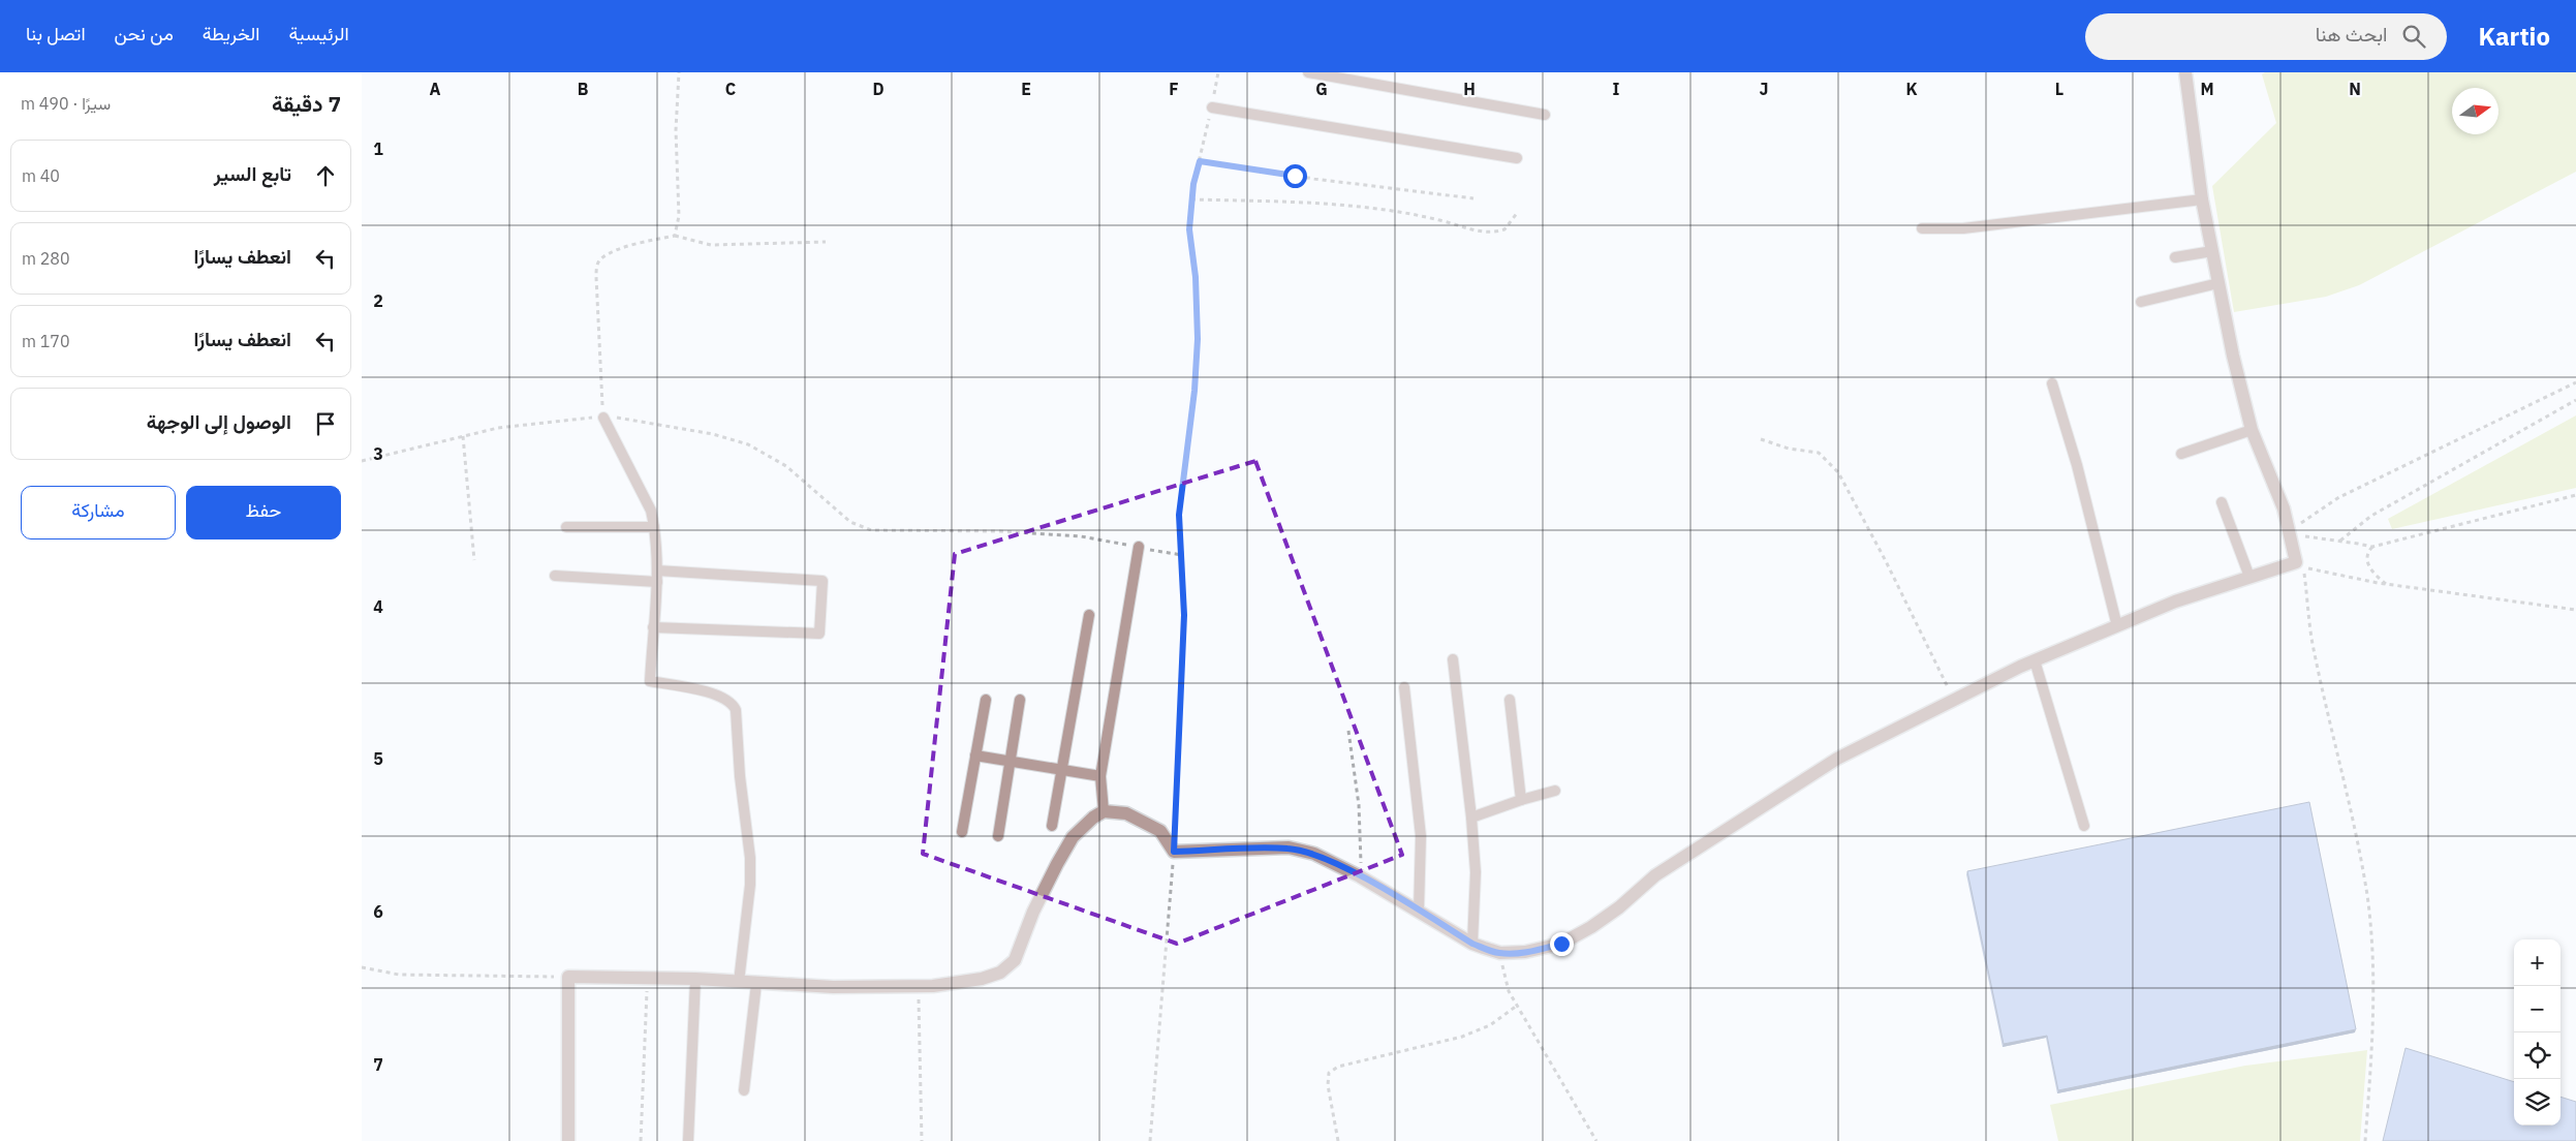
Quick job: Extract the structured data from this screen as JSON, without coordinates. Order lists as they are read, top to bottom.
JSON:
{
  "north": "right",
  "page": {
    "header": "Kartio",
    "search": "ابحث هنا",
    "nav": [
      "الرئيسية",
      "الخريطة",
      "من نحن",
      "اتصل بنا"
    ],
    "heading": ["7 دقيقة", "سيرًا · 490 m"],
    "list": [
      ["تابع السير", "40 m"],
      ["انعطف يسارًا", "280 m"],
      ["انعطف يسارًا", "170 m"],
      "الوصول إلى الوجهة"
    ],
    "buttons": ["حفظ", "مشاركة"],
    "map_buttons": ["+", "−"]
  },
  "grid": {
    "columns": [
      "A",
      "B",
      "C",
      "D",
      "E",
      "F",
      "G",
      "H",
      "I",
      "J",
      "K",
      "L",
      "M",
      "N"
    ],
    "rows": [
      "1",
      "2",
      "3",
      "4",
      "5",
      "6",
      "7"
    ]
  }
}
